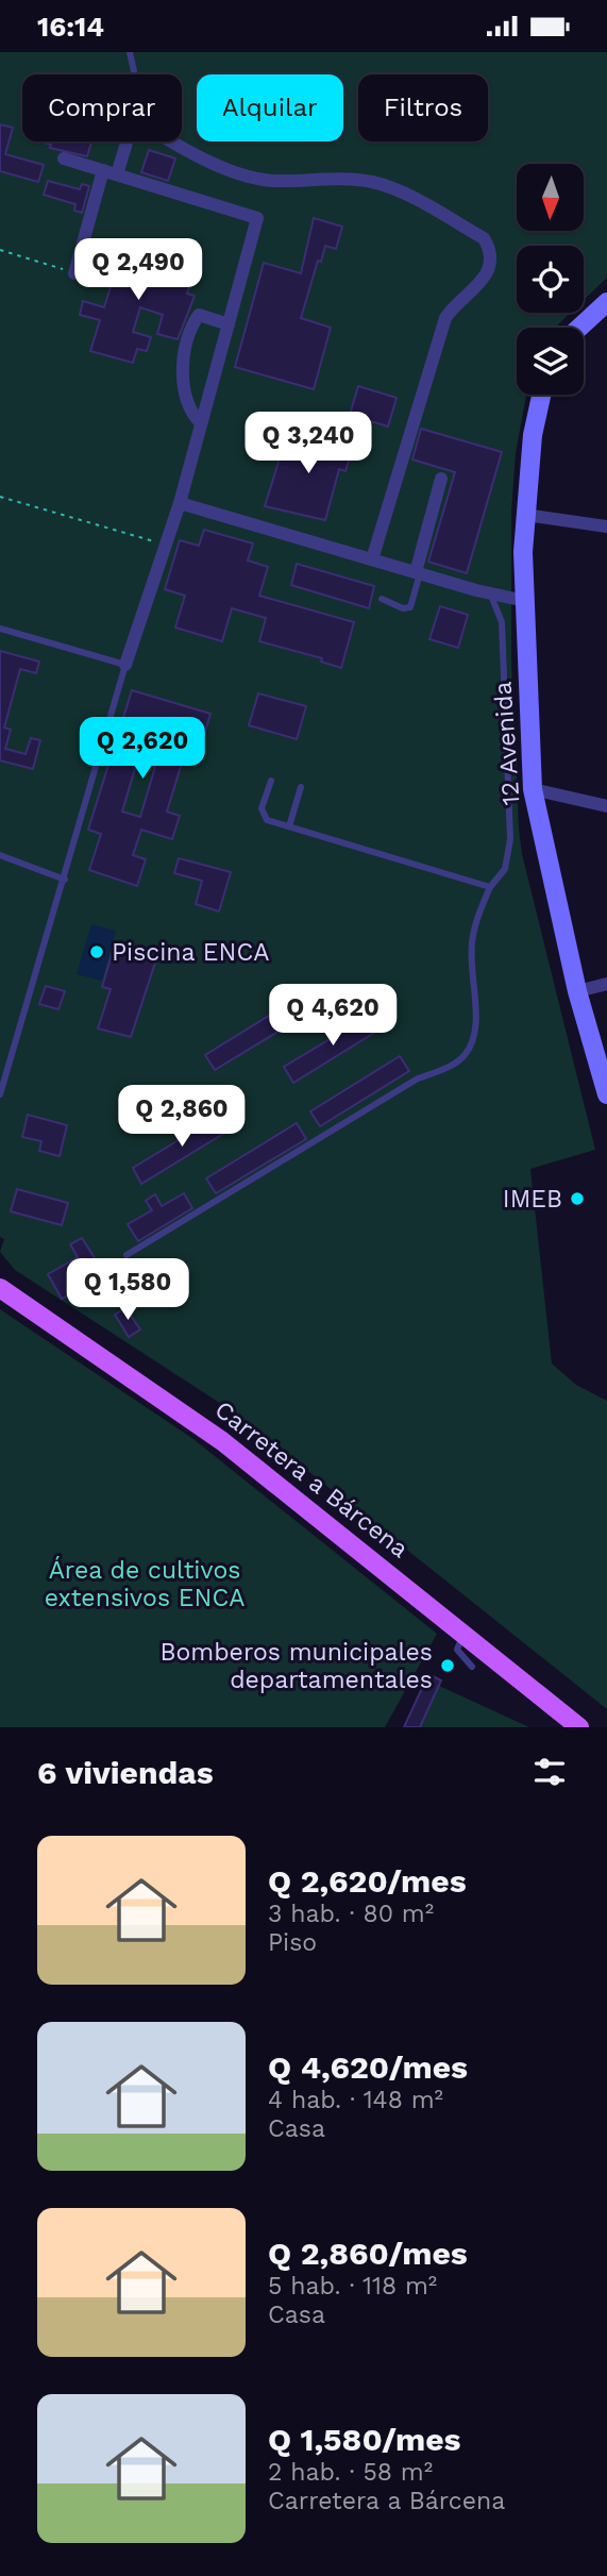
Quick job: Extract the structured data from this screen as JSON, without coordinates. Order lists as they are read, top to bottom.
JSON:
{
  "streets": {
    "main road": ["12 Avenida", "Carretera a Bárcena"]
  },
  "parks": ["Área de cultivos extensivos ENCA"],
  "places": ["Piscina ENCA", "IMEB", "Bomberos municipales departamentales"],
  "north": "bottom",
  "page": {
    "status": "16:14",
    "chip": ["Comprar", "Alquilar", "Filtros"],
    "price": [
      "Q 2,490",
      "Q 3,240",
      "Q 2,620",
      "Q 4,620",
      "Q 2,860",
      "Q 1,580"
    ],
    "heading": "6 viviendas",
    "list": [
      {
        "name": "Q 2,620/mes",
        "note": "3 hab. · 80 m² · Piso"
      },
      {
        "name": "Q 4,620/mes",
        "note": "4 hab. · 148 m² · Casa"
      },
      {
        "name": "Q 2,860/mes",
        "note": "5 hab. · 118 m² · Casa"
      },
      {
        "name": "Q 1,580/mes",
        "note": "2 hab. · 58 m² · Carretera a Bárcena"
      }
    ]
  }
}
